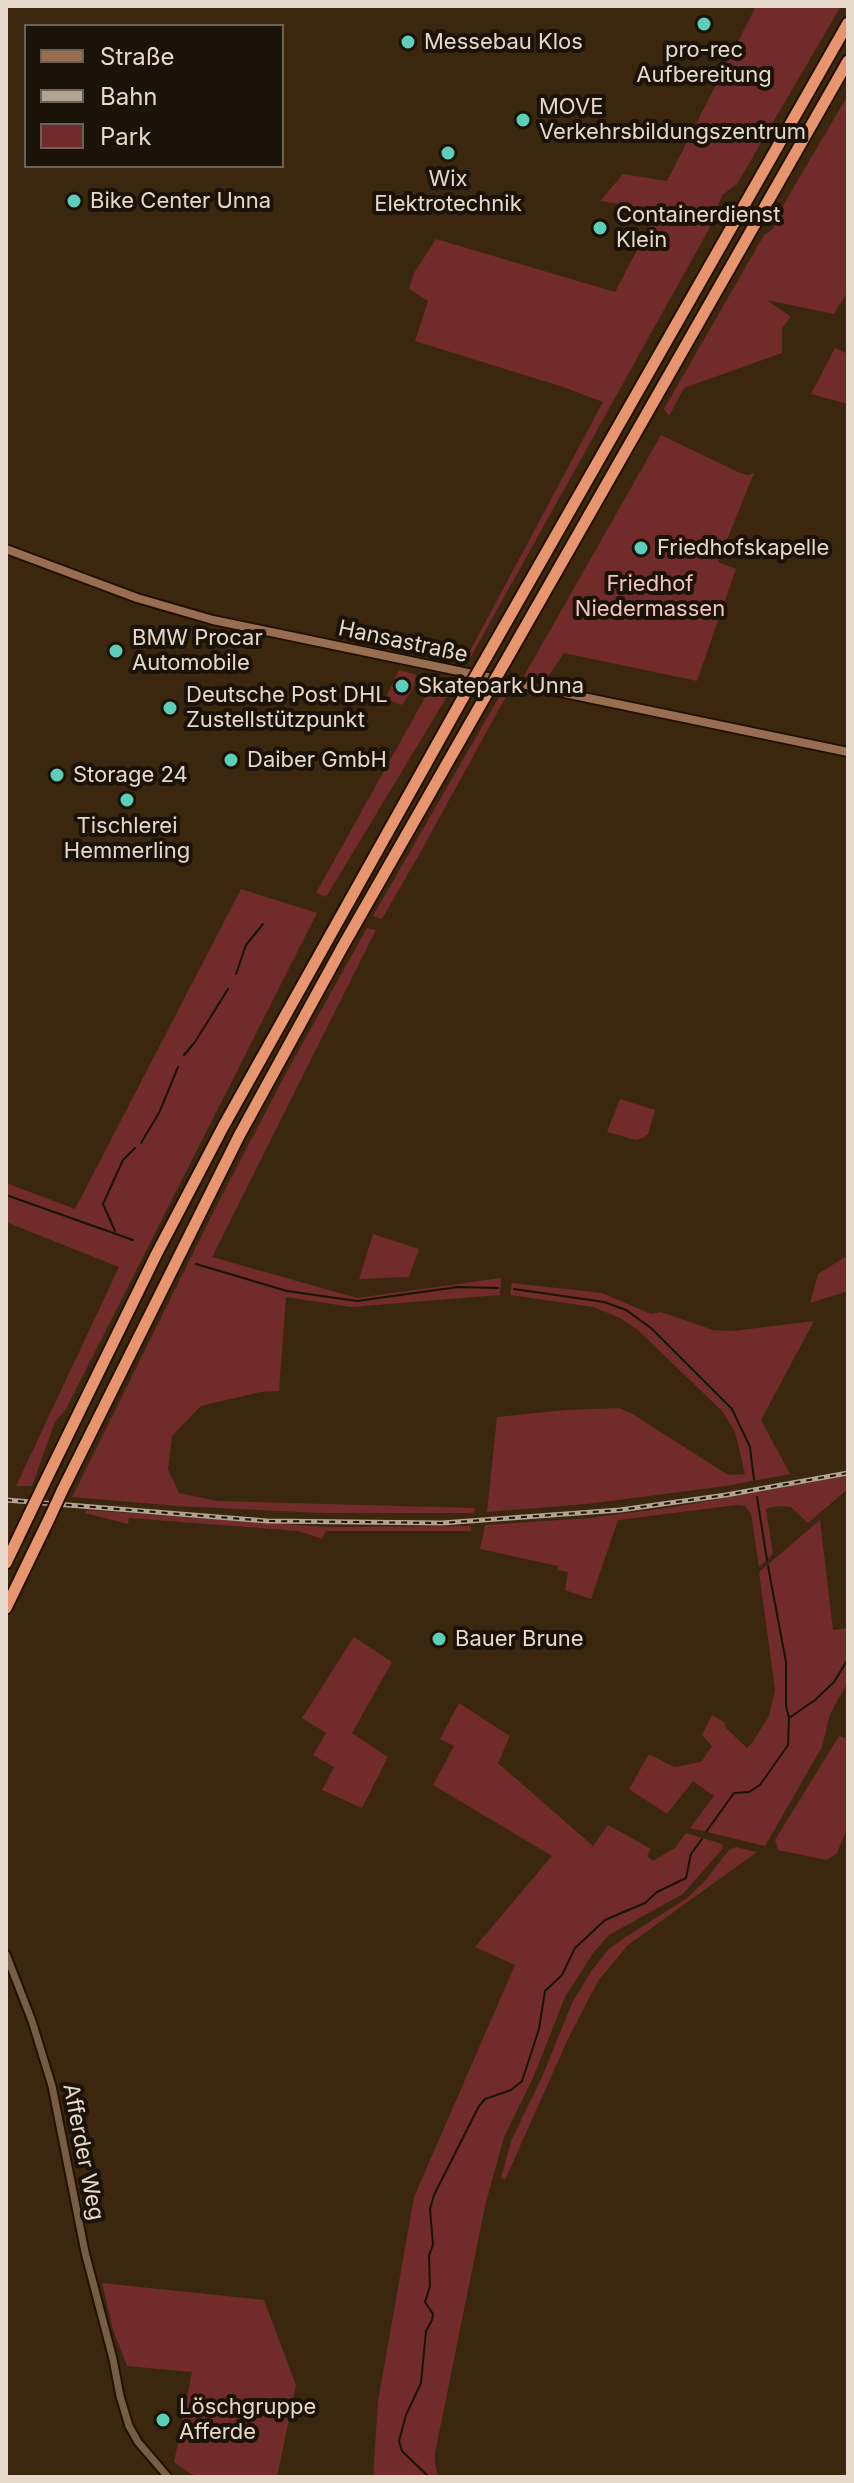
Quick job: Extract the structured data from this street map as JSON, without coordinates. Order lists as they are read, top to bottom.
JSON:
{
  "streets": {
    "main road": ["Hansastraße"],
    "street": ["Afferder Weg"]
  },
  "parks": ["Friedhof Niedermassen"],
  "places": [
    "pro-rec Aufbereitung",
    "Messebau Klos",
    "MOVE Verkehrsbildungszentrum",
    "Wix Elektrotechnik",
    "Bike Center Unna",
    "Containerdienst Klein",
    "Friedhofskapelle",
    "BMW Procar Automobile",
    "Skatepark Unna",
    "Deutsche Post DHL Zustellstützpunkt",
    "Daiber GmbH",
    "Storage 24",
    "Tischlerei Hemmerling",
    "Bauer Brune",
    "Löschgruppe Afferde"
  ],
  "legend": ["Straße", "Bahn", "Park"]
}
